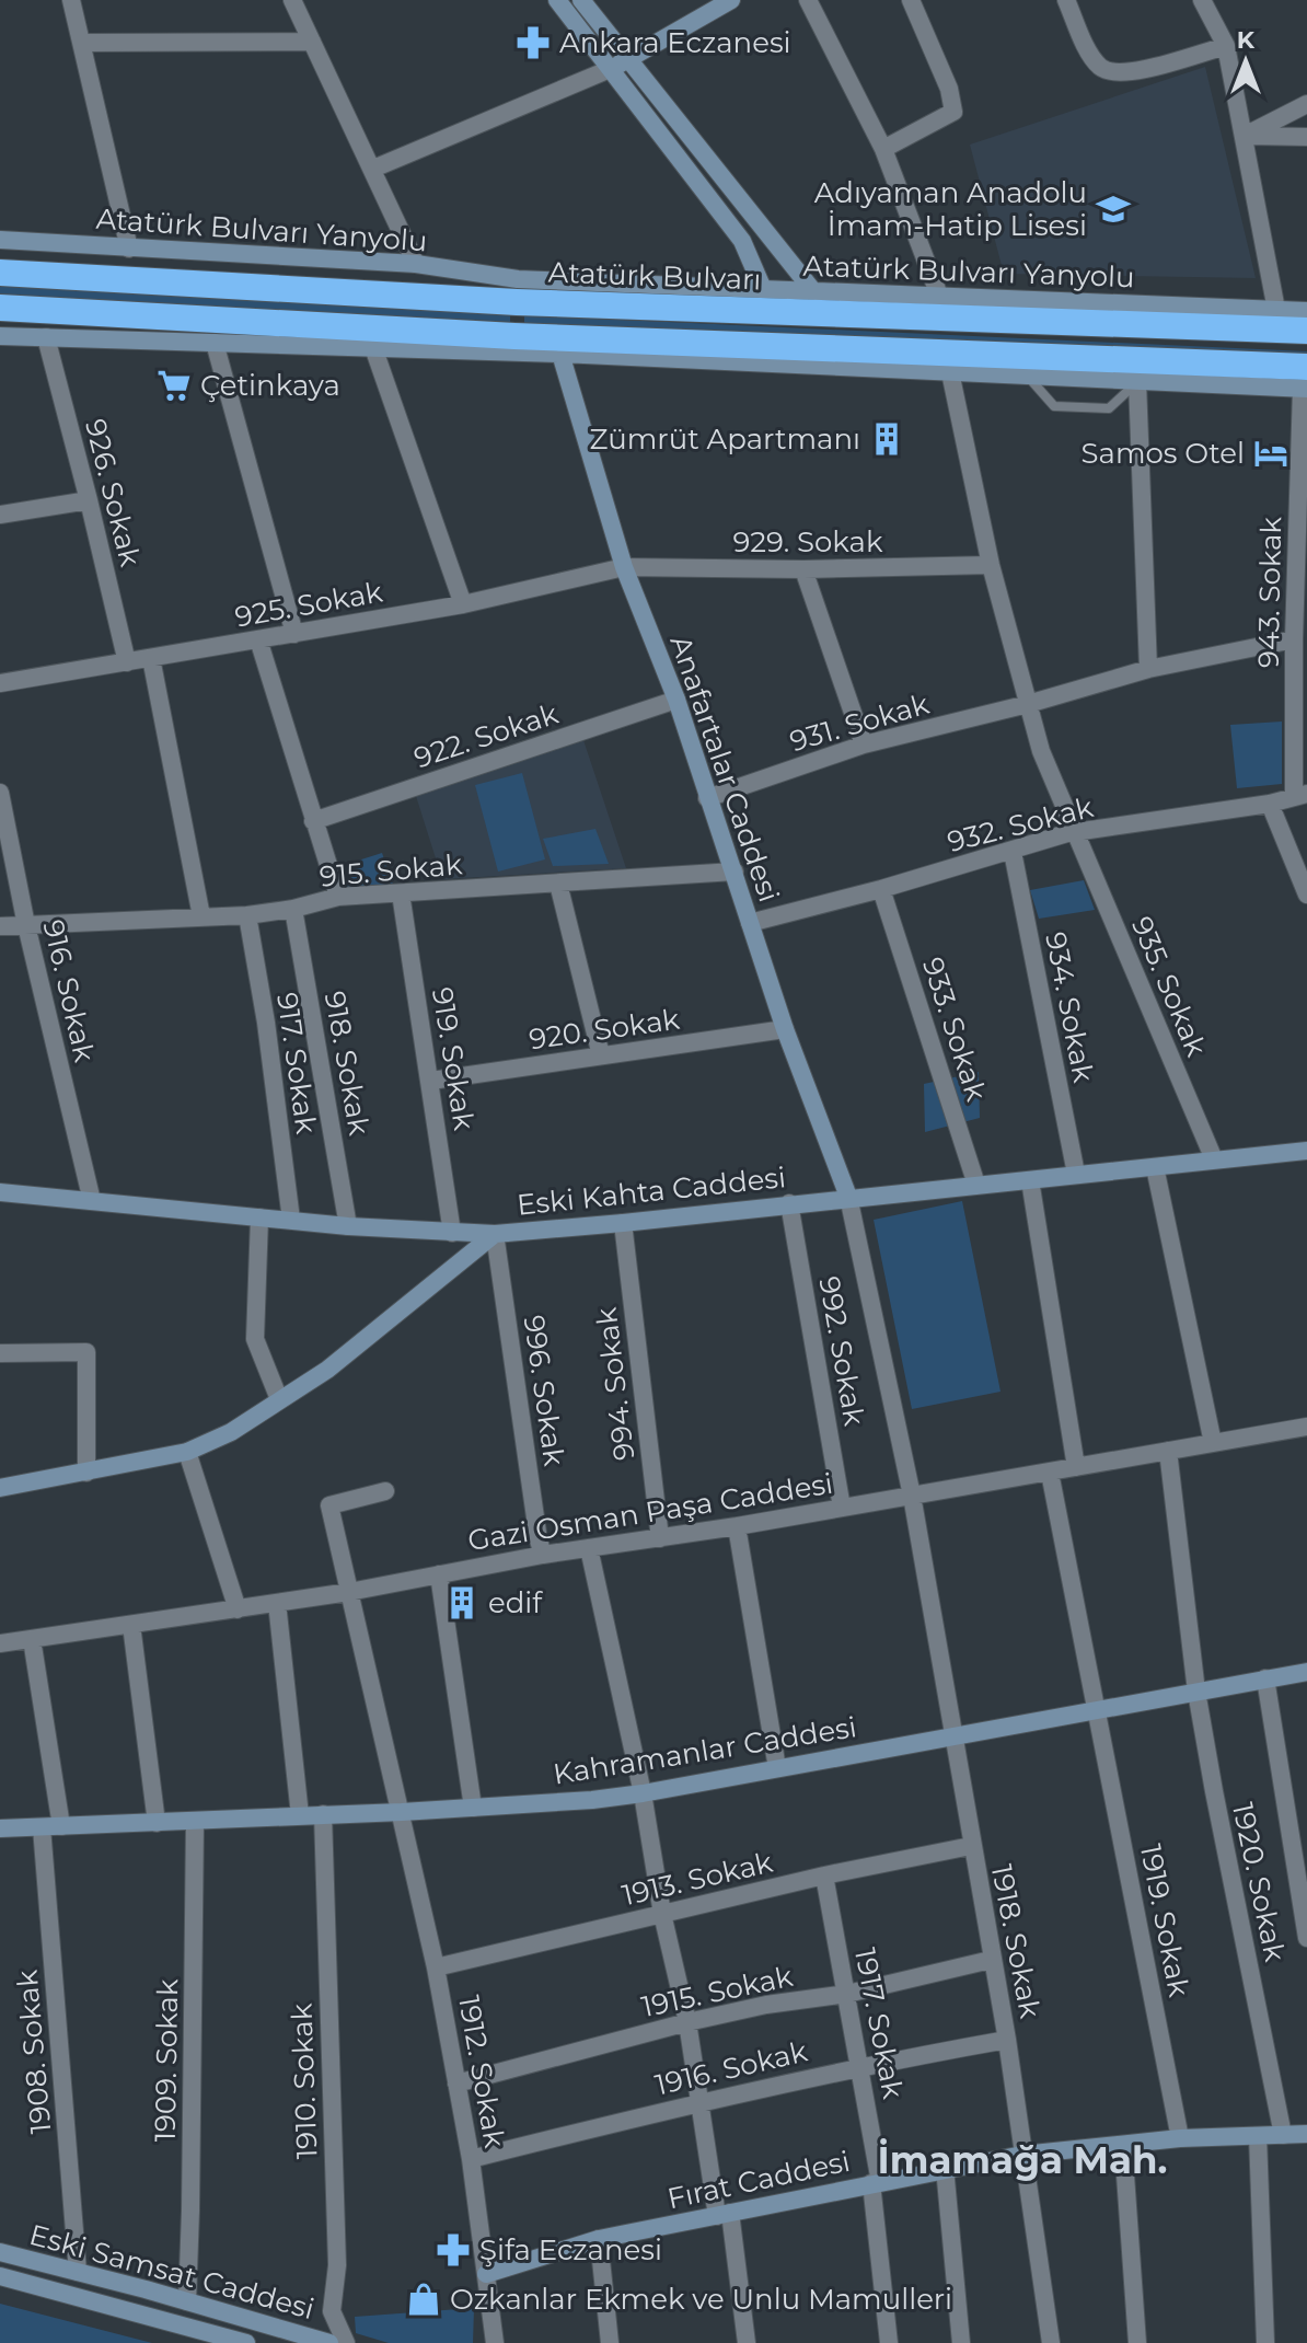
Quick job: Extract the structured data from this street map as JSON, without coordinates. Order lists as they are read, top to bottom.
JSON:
{
  "streets": {
    "highway": ["Atatürk Bulvarı"],
    "street": [
      "Atatürk Bulvarı Yanyolu",
      "926. Sokak",
      "929. Sokak",
      "943. Sokak",
      "925. Sokak",
      "931. Sokak",
      "922. Sokak",
      "Anafartalar Caddesi",
      "932. Sokak",
      "915. Sokak",
      "935. Sokak",
      "916. Sokak",
      "934. Sokak",
      "920. Sokak",
      "933. Sokak",
      "919. Sokak",
      "917. Sokak",
      "918. Sokak",
      "Eski Kahta Caddesi",
      "992. Sokak",
      "994. Sokak",
      "996. Sokak",
      "Gazi Osman Paşa Caddesi",
      "Kahramanlar Caddesi",
      "1913. Sokak",
      "1920. Sokak",
      "1919. Sokak",
      "1918. Sokak",
      "1915. Sokak",
      "1917. Sokak",
      "1908. Sokak",
      "1909. Sokak",
      "1916. Sokak",
      "1912. Sokak",
      "1910. Sokak",
      "Fırat Caddesi",
      "Eski Samsat Caddesi"
    ]
  },
  "crossings": [
    ["926. Sokak", "925. Sokak"],
    ["929. Sokak", "925. Sokak"],
    ["929. Sokak", "Anafartalar Caddesi"],
    ["943. Sokak", "931. Sokak"],
    ["943. Sokak", "932. Sokak"],
    ["925. Sokak", "Anafartalar Caddesi"],
    ["931. Sokak", "Anafartalar Caddesi"],
    ["931. Sokak", "935. Sokak"],
    ["922. Sokak", "Anafartalar Caddesi"],
    ["Anafartalar Caddesi", "932. Sokak"],
    ["Anafartalar Caddesi", "915. Sokak"],
    ["Anafartalar Caddesi", "920. Sokak"],
    ["Anafartalar Caddesi", "Eski Kahta Caddesi"],
    ["Anafartalar Caddesi", "1918. Sokak"],
    ["932. Sokak", "935. Sokak"],
    ["932. Sokak", "934. Sokak"],
    ["932. Sokak", "933. Sokak"],
    ["915. Sokak", "916. Sokak"],
    ["915. Sokak", "919. Sokak"],
    ["915. Sokak", "917. Sokak"],
    ["915. Sokak", "918. Sokak"],
    ["935. Sokak", "Eski Kahta Caddesi"],
    ["916. Sokak", "Eski Kahta Caddesi"],
    ["934. Sokak", "Eski Kahta Caddesi"],
    ["920. Sokak", "919. Sokak"],
    ["933. Sokak", "Eski Kahta Caddesi"],
    ["919. Sokak", "Eski Kahta Caddesi"],
    ["917. Sokak", "Eski Kahta Caddesi"],
    ["918. Sokak", "Eski Kahta Caddesi"],
    ["Eski Kahta Caddesi", "992. Sokak"],
    ["Eski Kahta Caddesi", "994. Sokak"],
    ["Eski Kahta Caddesi", "996. Sokak"],
    ["Eski Kahta Caddesi", "1918. Sokak"],
    ["992. Sokak", "Gazi Osman Paşa Caddesi"],
    ["994. Sokak", "Gazi Osman Paşa Caddesi"],
    ["996. Sokak", "Gazi Osman Paşa Caddesi"],
    ["Gazi Osman Paşa Caddesi", "1920. Sokak"],
    ["Gazi Osman Paşa Caddesi", "1919. Sokak"],
    ["Gazi Osman Paşa Caddesi", "1918. Sokak"],
    ["Gazi Osman Paşa Caddesi", "1912. Sokak"],
    ["Kahramanlar Caddesi", "1920. Sokak"],
    ["Kahramanlar Caddesi", "1919. Sokak"],
    ["Kahramanlar Caddesi", "1918. Sokak"],
    ["Kahramanlar Caddesi", "1908. Sokak"],
    ["Kahramanlar Caddesi", "1909. Sokak"],
    ["Kahramanlar Caddesi", "1912. Sokak"],
    ["Kahramanlar Caddesi", "1910. Sokak"],
    ["1913. Sokak", "1918. Sokak"],
    ["1913. Sokak", "1917. Sokak"],
    ["1913. Sokak", "1912. Sokak"],
    ["1920. Sokak", "Fırat Caddesi"],
    ["1919. Sokak", "Fırat Caddesi"],
    ["1918. Sokak", "1915. Sokak"],
    ["1918. Sokak", "1916. Sokak"],
    ["1918. Sokak", "Fırat Caddesi"],
    ["1915. Sokak", "1917. Sokak"],
    ["1915. Sokak", "1912. Sokak"],
    ["1917. Sokak", "1916. Sokak"],
    ["1917. Sokak", "Fırat Caddesi"],
    ["1908. Sokak", "Eski Samsat Caddesi"],
    ["1909. Sokak", "Eski Samsat Caddesi"],
    ["1916. Sokak", "1912. Sokak"],
    ["1912. Sokak", "Fırat Caddesi"]
  ],
  "districts": ["İmamağa Mah."],
  "places": {
    "pharmacy": ["Ankara Eczanesi", "Şifa Eczanesi"],
    "school or university": ["Adıyaman Anadolu İmam-Hatip Lisesi"],
    "supermarket": ["Çetinkaya"],
    "building": ["Zümrüt Apartmanı", "edif"],
    "hotel": ["Samos Otel"],
    "shop": ["Ozkanlar Ekmek ve Unlu Mamulleri"]
  },
  "north": "top"
}
